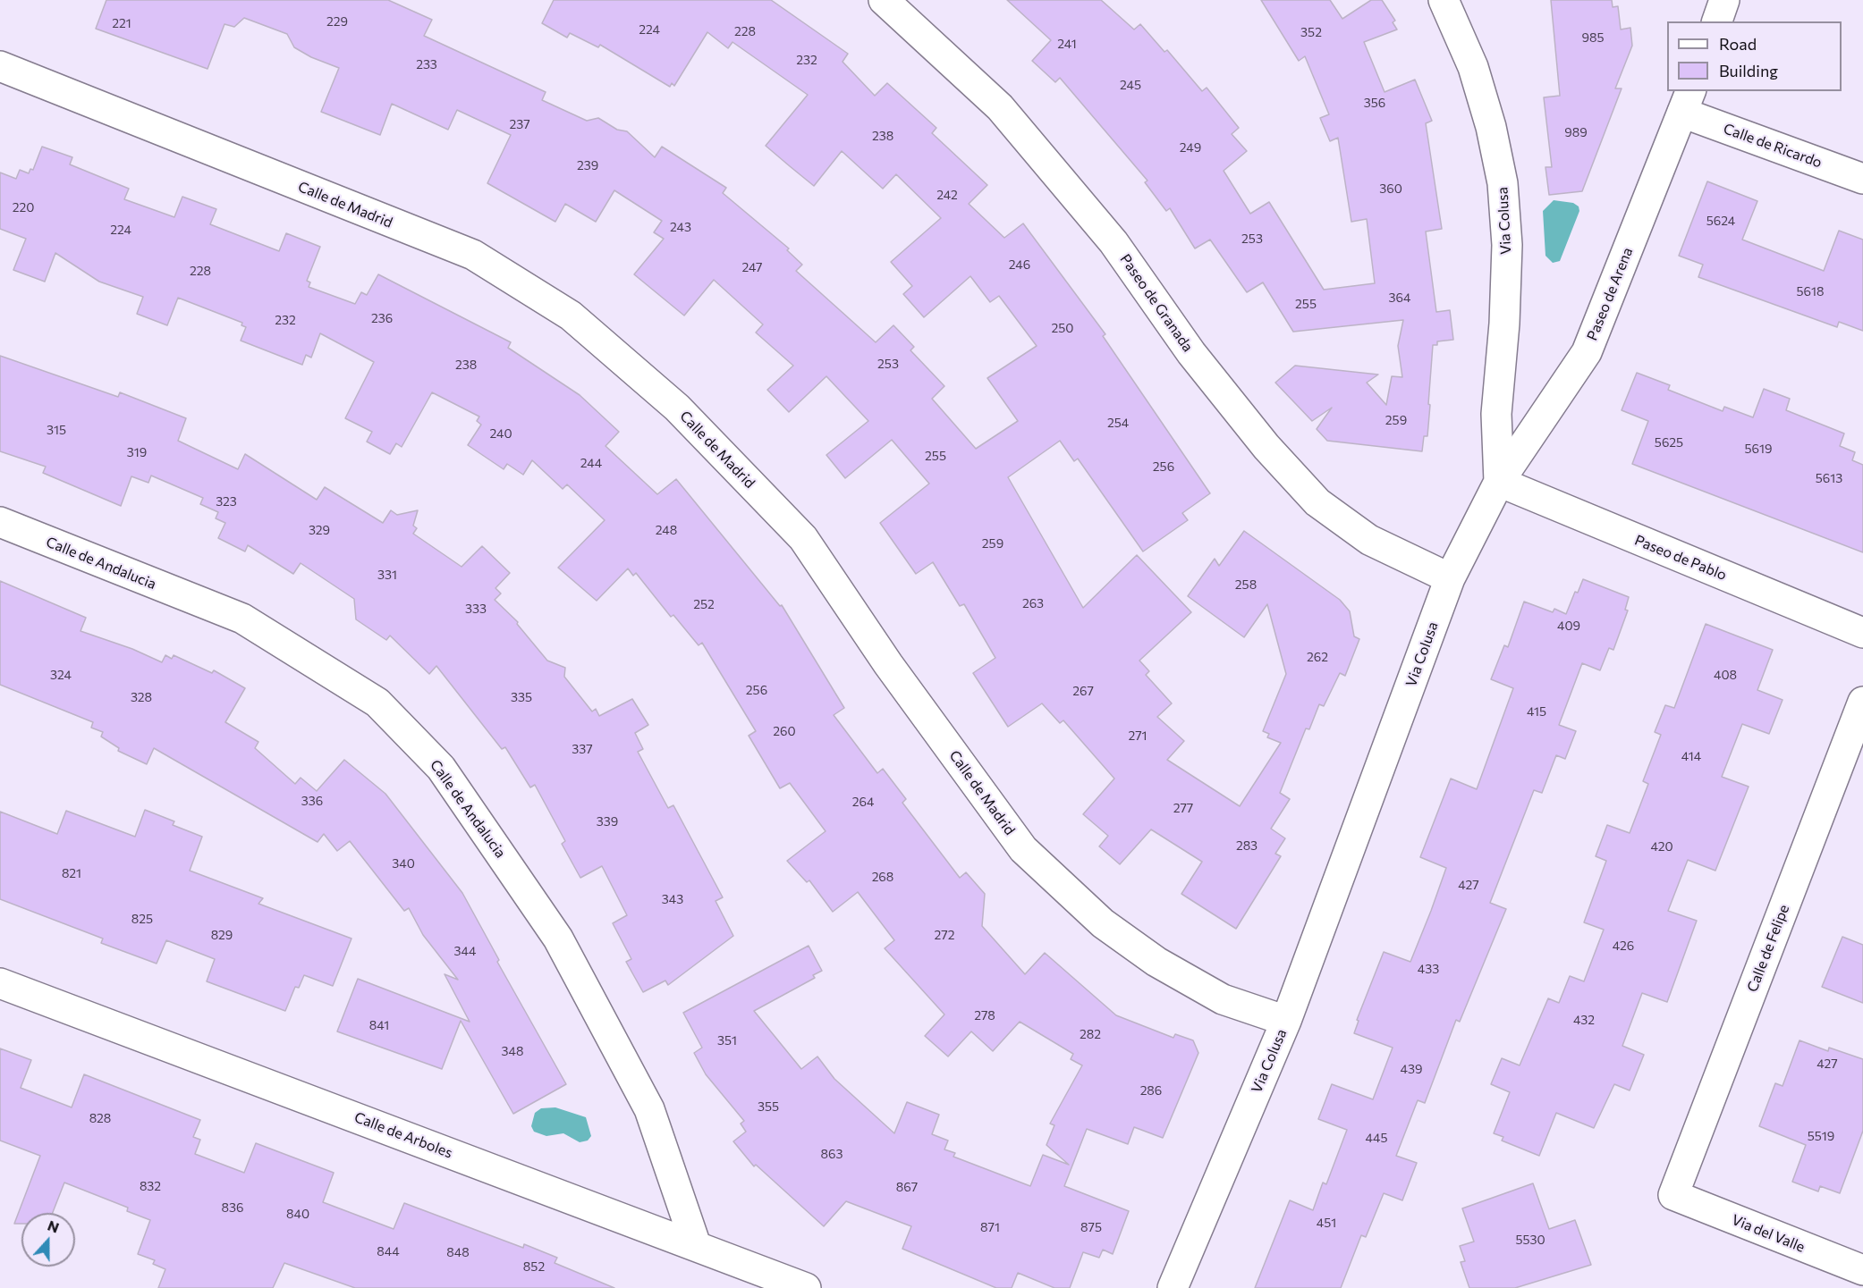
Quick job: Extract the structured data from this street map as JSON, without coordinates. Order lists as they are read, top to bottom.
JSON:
{
  "streets": {
    "street": [
      "Calle de Ricardo",
      "Calle de Madrid",
      "Via Colusa",
      "Paseo de Arena",
      "Paseo de Granada",
      "Paseo de Pablo",
      "Calle de Andalucia",
      "Calle de Felipe",
      "Calle de Arboles",
      "Via del Valle"
    ]
  },
  "crossings": [
    ["Calle de Ricardo", "Paseo de Arena"],
    ["Calle de Madrid", "Via Colusa"],
    ["Via Colusa", "Paseo de Arena"],
    ["Via Colusa", "Paseo de Granada"],
    ["Via Colusa", "Paseo de Pablo"],
    ["Paseo de Arena", "Paseo de Pablo"],
    ["Calle de Andalucia", "Calle de Arboles"],
    ["Calle de Felipe", "Via del Valle"]
  ],
  "house_numbers": [
    "229",
    "221",
    "224",
    "228",
    "352",
    "985",
    "241",
    "232",
    "233",
    "245",
    "356",
    "237",
    "989",
    "238",
    "249",
    "239",
    "360",
    "242",
    "220",
    "5624",
    "243",
    "224",
    "253",
    "246",
    "247",
    "228",
    "5618",
    "364",
    "255",
    "236",
    "232",
    "250",
    "253",
    "238",
    "259",
    "254",
    "315",
    "240",
    "5625",
    "5619",
    "319",
    "255",
    "244",
    "256",
    "5613",
    "323",
    "329",
    "248",
    "259",
    "331",
    "258",
    "263",
    "252",
    "333",
    "409",
    "262",
    "324",
    "408",
    "256",
    "267",
    "328",
    "335",
    "415",
    "260",
    "271",
    "337",
    "414",
    "336",
    "264",
    "277",
    "339",
    "283",
    "420",
    "340",
    "821",
    "268",
    "427",
    "343",
    "825",
    "829",
    "272",
    "426",
    "344",
    "433",
    "278",
    "432",
    "841",
    "282",
    "351",
    "348",
    "427",
    "439",
    "286",
    "355",
    "828",
    "5519",
    "445",
    "863",
    "832",
    "867",
    "836",
    "840",
    "451",
    "871",
    "875",
    "5530",
    "844",
    "848",
    "852"
  ],
  "legend": ["Road", "Building"],
  "north": "top"
}
